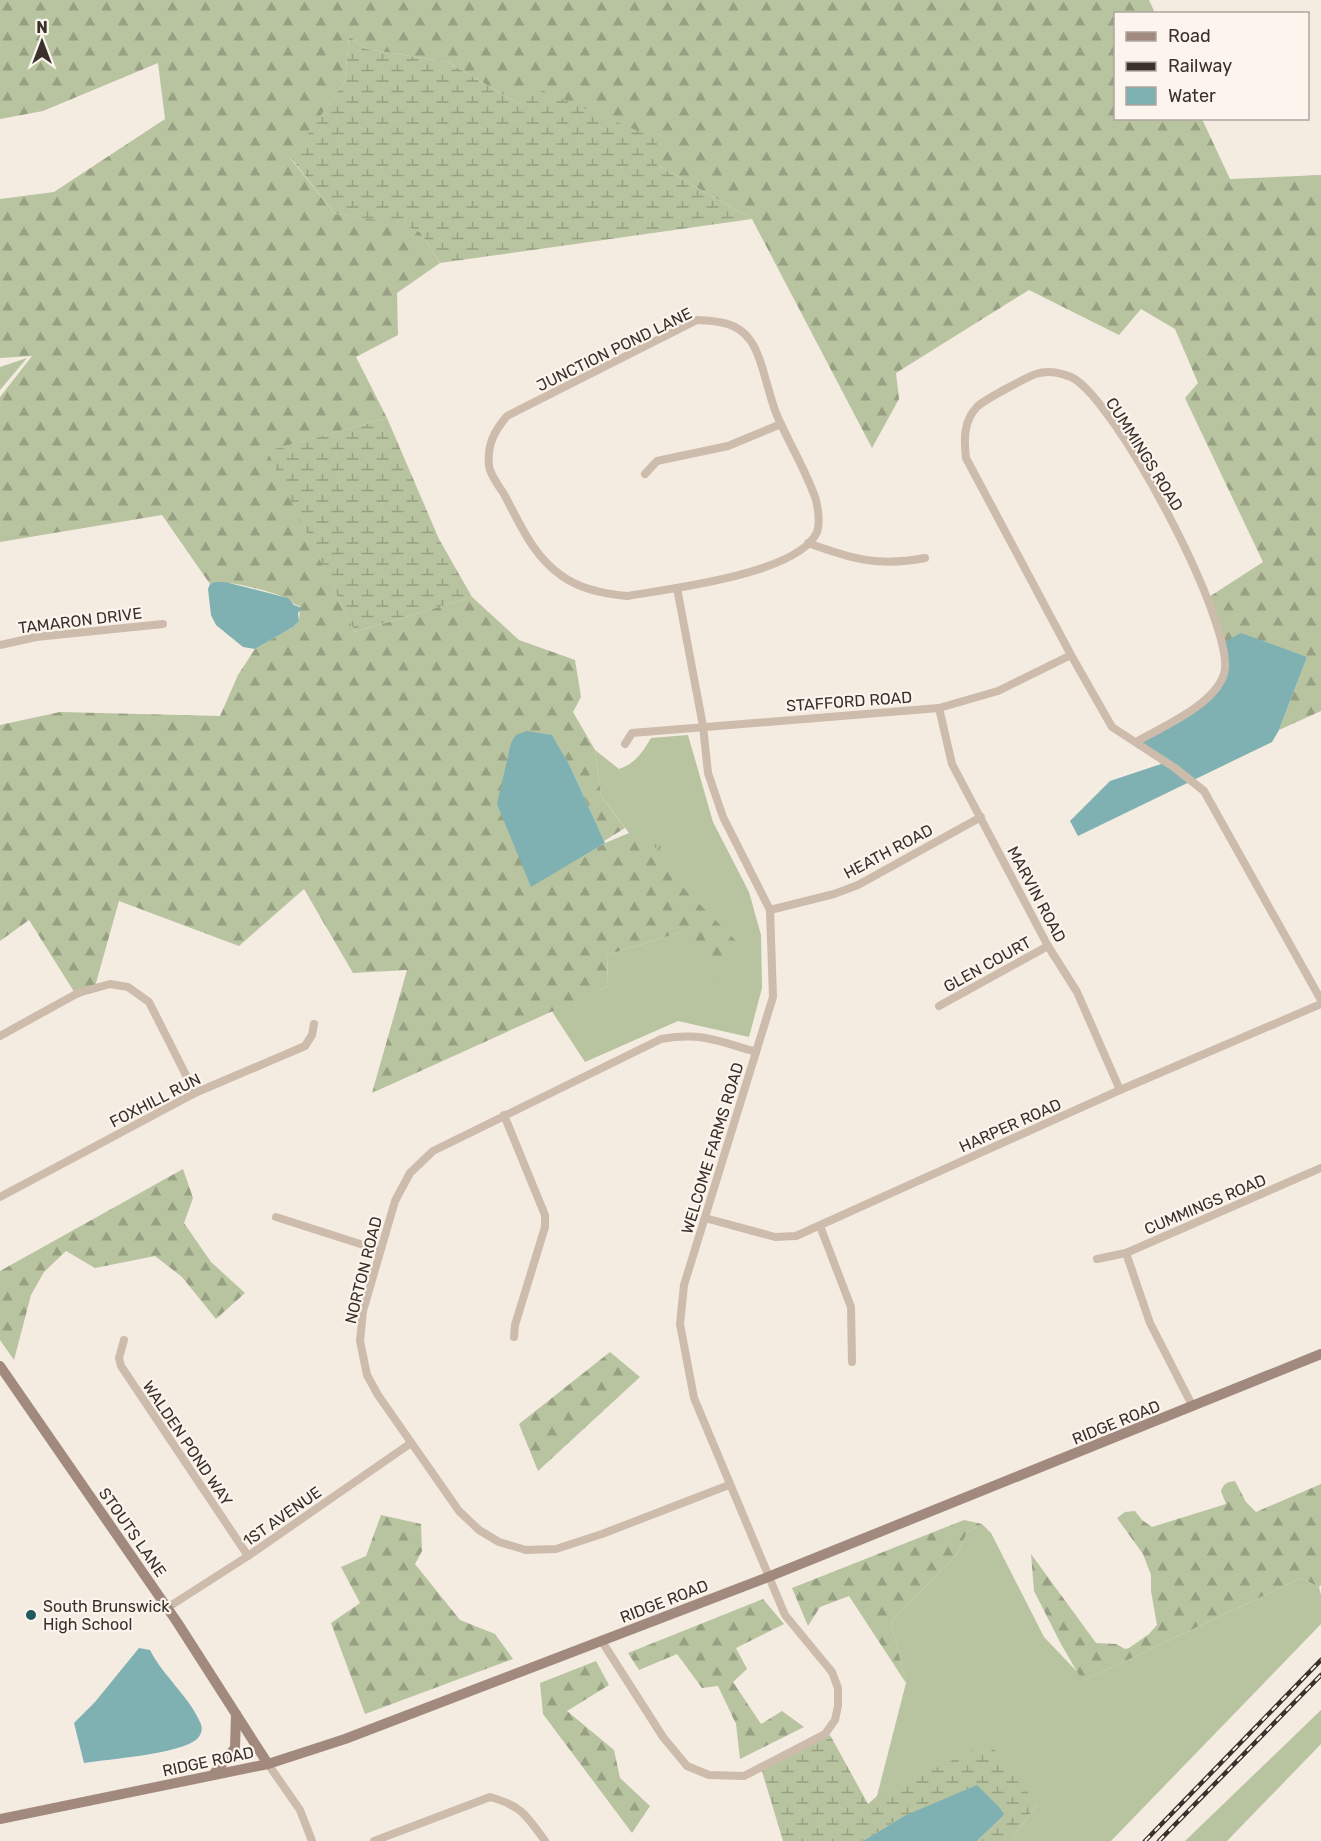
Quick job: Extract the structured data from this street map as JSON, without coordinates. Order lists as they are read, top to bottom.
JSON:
{
  "streets": {
    "street": [
      "JUNCTION POND LANE",
      "CUMMINGS ROAD",
      "TAMARON DRIVE",
      "STAFFORD ROAD",
      "HEATH ROAD",
      "MARVIN ROAD",
      "GLEN COURT",
      "FOXHILL RUN",
      "HARPER ROAD",
      "WELCOME FARMS ROAD",
      "NORTON ROAD",
      "RIDGE ROAD",
      "WALDEN POND WAY",
      "1ST AVENUE",
      "STOUTS LANE"
    ]
  },
  "crossings": [
    ["CUMMINGS ROAD", "STAFFORD ROAD"],
    ["CUMMINGS ROAD", "HARPER ROAD"],
    ["STAFFORD ROAD", "MARVIN ROAD"],
    ["STAFFORD ROAD", "WELCOME FARMS ROAD"],
    ["HEATH ROAD", "MARVIN ROAD"],
    ["HEATH ROAD", "WELCOME FARMS ROAD"],
    ["MARVIN ROAD", "GLEN COURT"],
    ["MARVIN ROAD", "HARPER ROAD"],
    ["HARPER ROAD", "WELCOME FARMS ROAD"],
    ["WELCOME FARMS ROAD", "NORTON ROAD"],
    ["WELCOME FARMS ROAD", "RIDGE ROAD"],
    ["NORTON ROAD", "1ST AVENUE"],
    ["RIDGE ROAD", "STOUTS LANE"],
    ["WALDEN POND WAY", "1ST AVENUE"],
    ["1ST AVENUE", "STOUTS LANE"]
  ],
  "places": ["South Brunswick High School"],
  "legend": ["Road", "Railway", "Water"],
  "north": "top"
}
